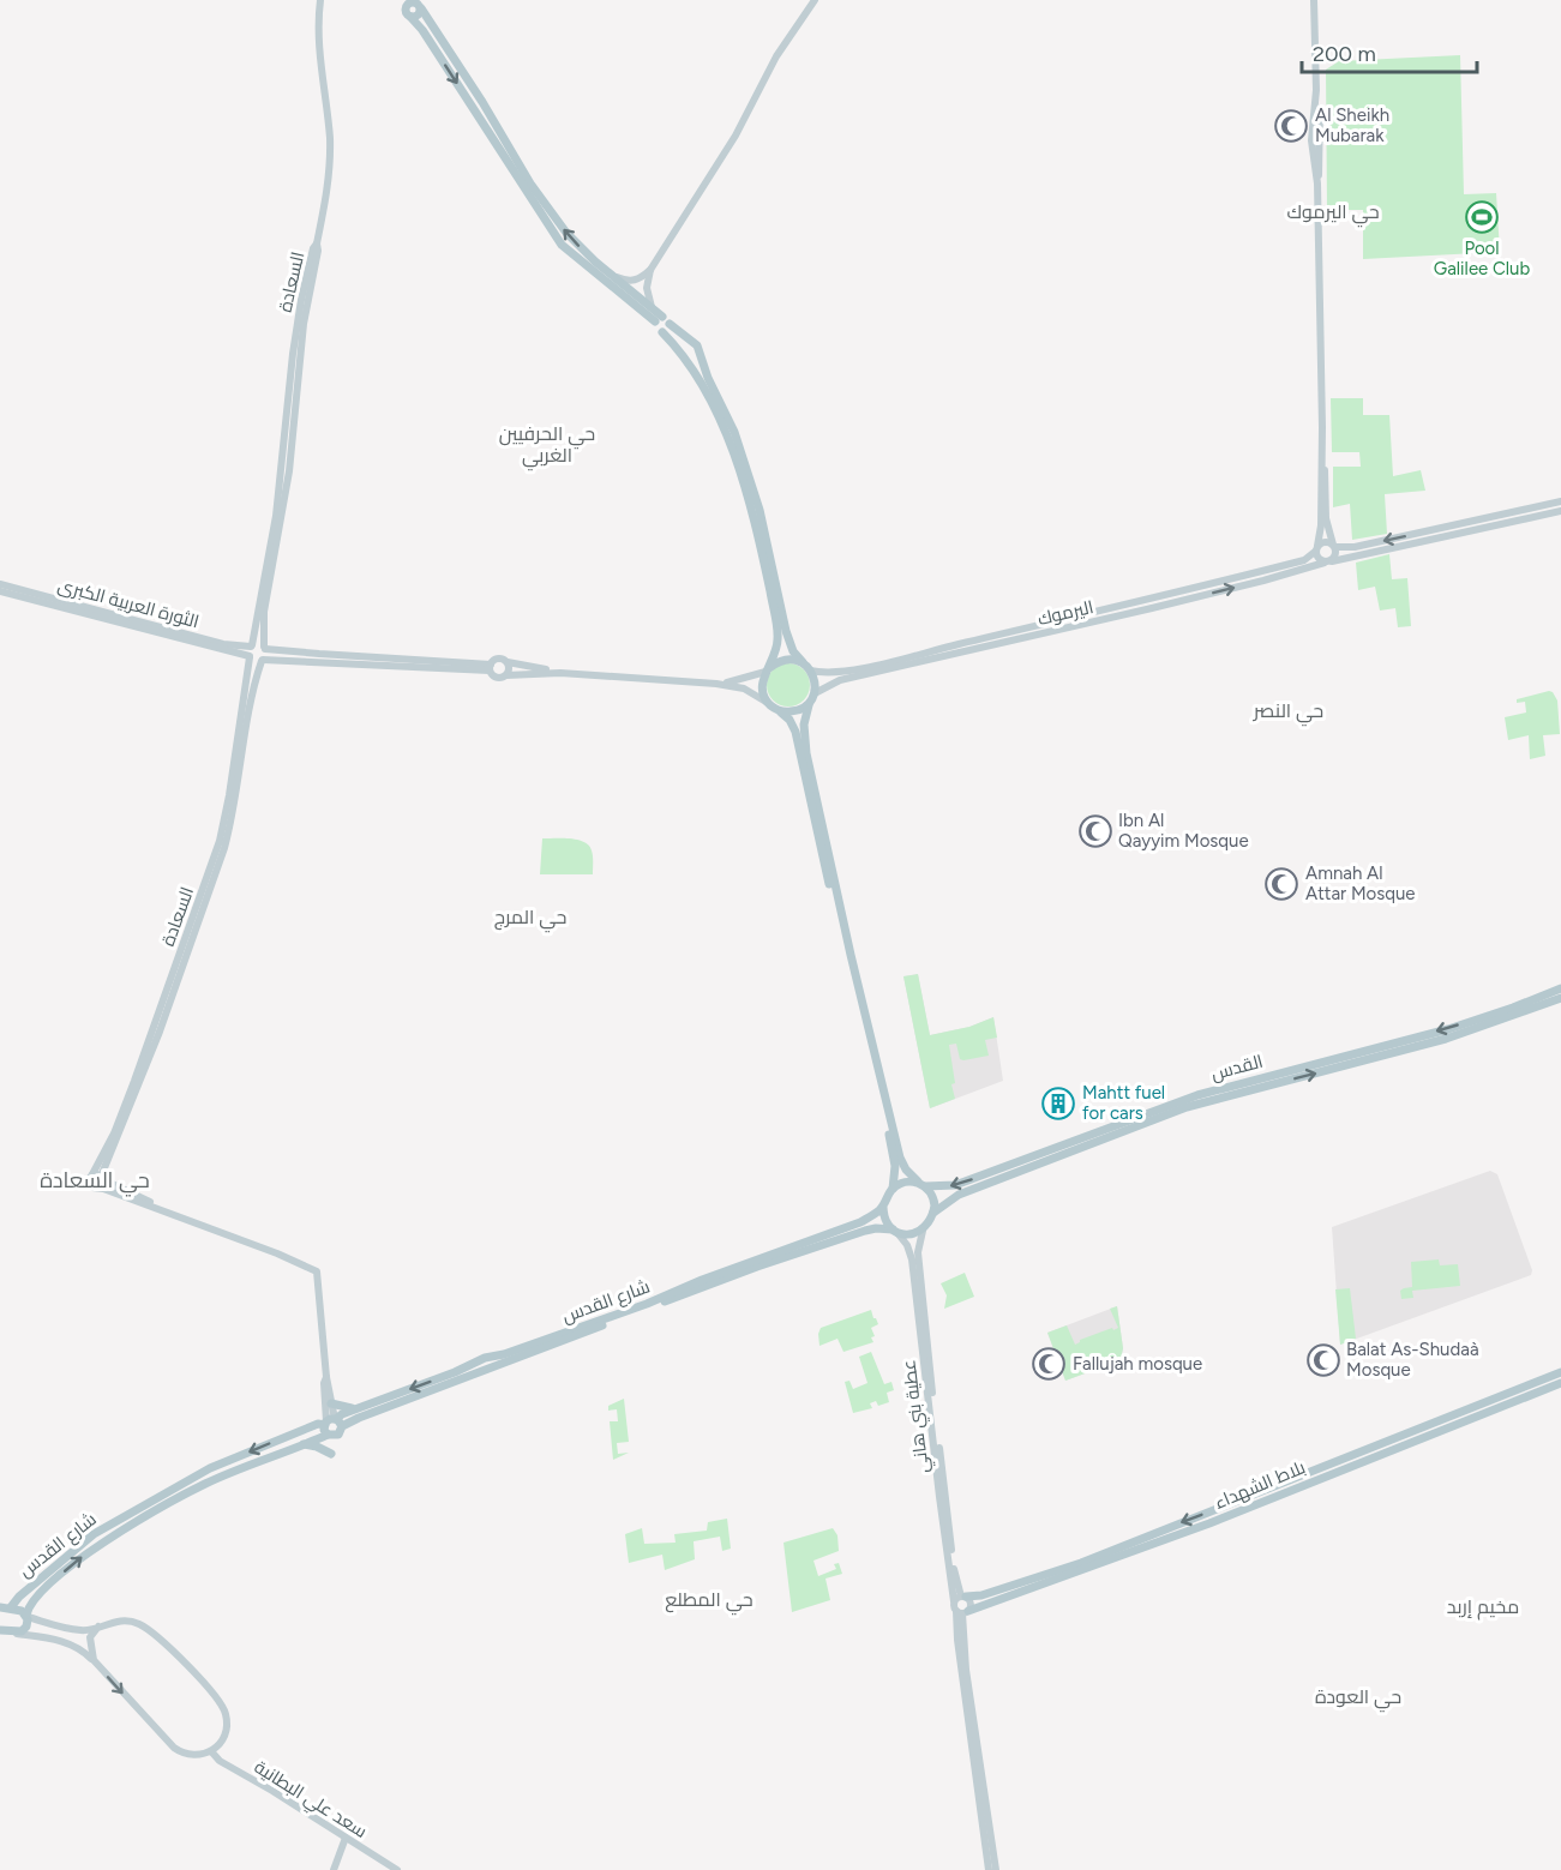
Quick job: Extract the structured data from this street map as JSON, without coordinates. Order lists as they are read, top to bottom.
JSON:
{
  "streets": {
    "main road": ["القدس", "شارع القدس", "بلاط الشهداء"],
    "street": [
      "السعادة",
      "الثورة العربية الكبرى",
      "اليرموك",
      "عطية بني هاني",
      "سعد علي البطانية"
    ]
  },
  "crossings": [
    ["السعادة", "الثورة العربية الكبرى"],
    ["القدس", "شارع القدس"],
    ["القدس", "عطية بني هاني"],
    ["شارع القدس", "عطية بني هاني"]
  ],
  "districts": [
    "حي اليرموك",
    "حي الحرفيين الغربي",
    "حي النصر",
    "حي المرج",
    "حي السعادة",
    "حي المطلع",
    "مخيم إربد",
    "حي العودة"
  ],
  "places": {
    "mosque": [
      "Al Sheikh Mubarak",
      "Ibn Al Qayyim Mosque",
      "Amnah Al Attar Mosque",
      "Balat As-Shudaà Mosque",
      "Fallujah mosque"
    ],
    "sports": ["Pool Galilee Club"],
    "building": ["Mahtt fuel for cars"]
  },
  "scale_bar": "200 m"
}
